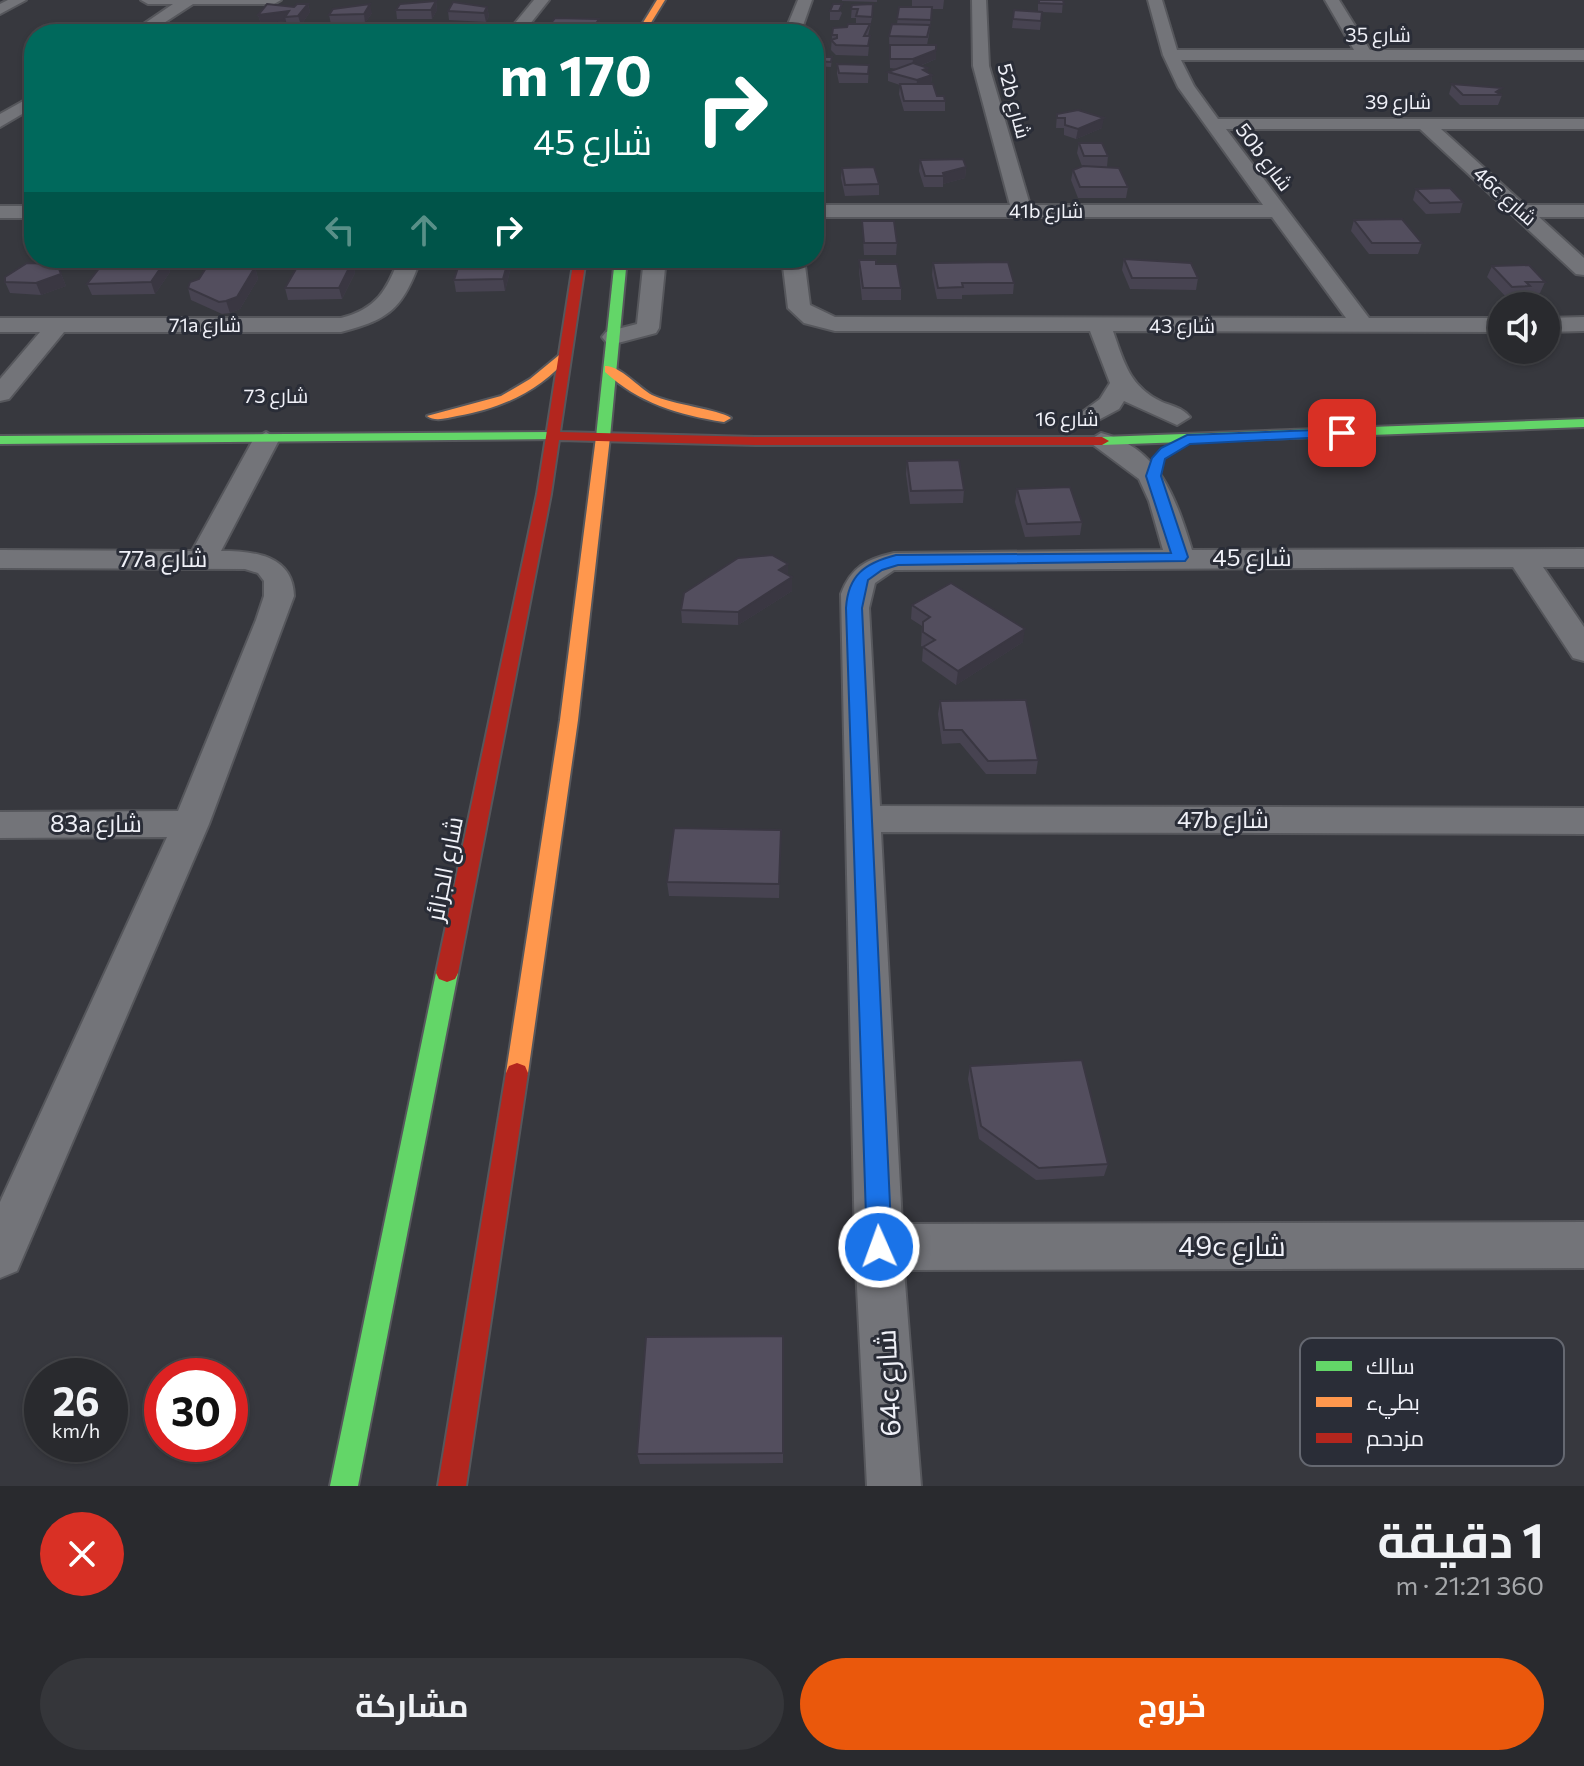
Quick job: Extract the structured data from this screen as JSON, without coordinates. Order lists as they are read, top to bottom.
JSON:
{
  "streets": {
    "main road": ["شارع 73", "شارع 16", "شارع الجزائر"],
    "street": [
      "شارع 35",
      "52b شارع",
      "شارع 39",
      "50b شارع",
      "46c شارع",
      "41b شارع",
      "71a شارع",
      "شارع 43",
      "شارع 45",
      "77a شارع",
      "47b شارع",
      "83a شارع",
      "49c شارع",
      "64c شارع"
    ]
  },
  "crossings": [
    ["شارع 35", "50b شارع"],
    ["52b شارع", "41b شارع"],
    ["شارع 39", "50b شارع"],
    ["شارع 39", "46c شارع"],
    ["50b شارع", "41b شارع"],
    ["50b شارع", "شارع 43"],
    ["شارع 73", "شارع 16"],
    ["شارع 73", "شارع الجزائر"],
    ["شارع 16", "شارع الجزائر"],
    ["شارع 45", "64c شارع"],
    ["77a شارع", "83a شارع"],
    ["47b شارع", "64c شارع"],
    ["49c شارع", "64c شارع"]
  ],
  "legend": ["سالك", "بطيء", "مزدحم"],
  "page": {
    "turn": ["170 m", "شارع 45"],
    "speed": "26 km/h",
    "limit": "30",
    "heading": ["1 دقيقة", "360 m · 21:21"],
    "buttons": ["خروج", "مشاركة"]
  }
}
